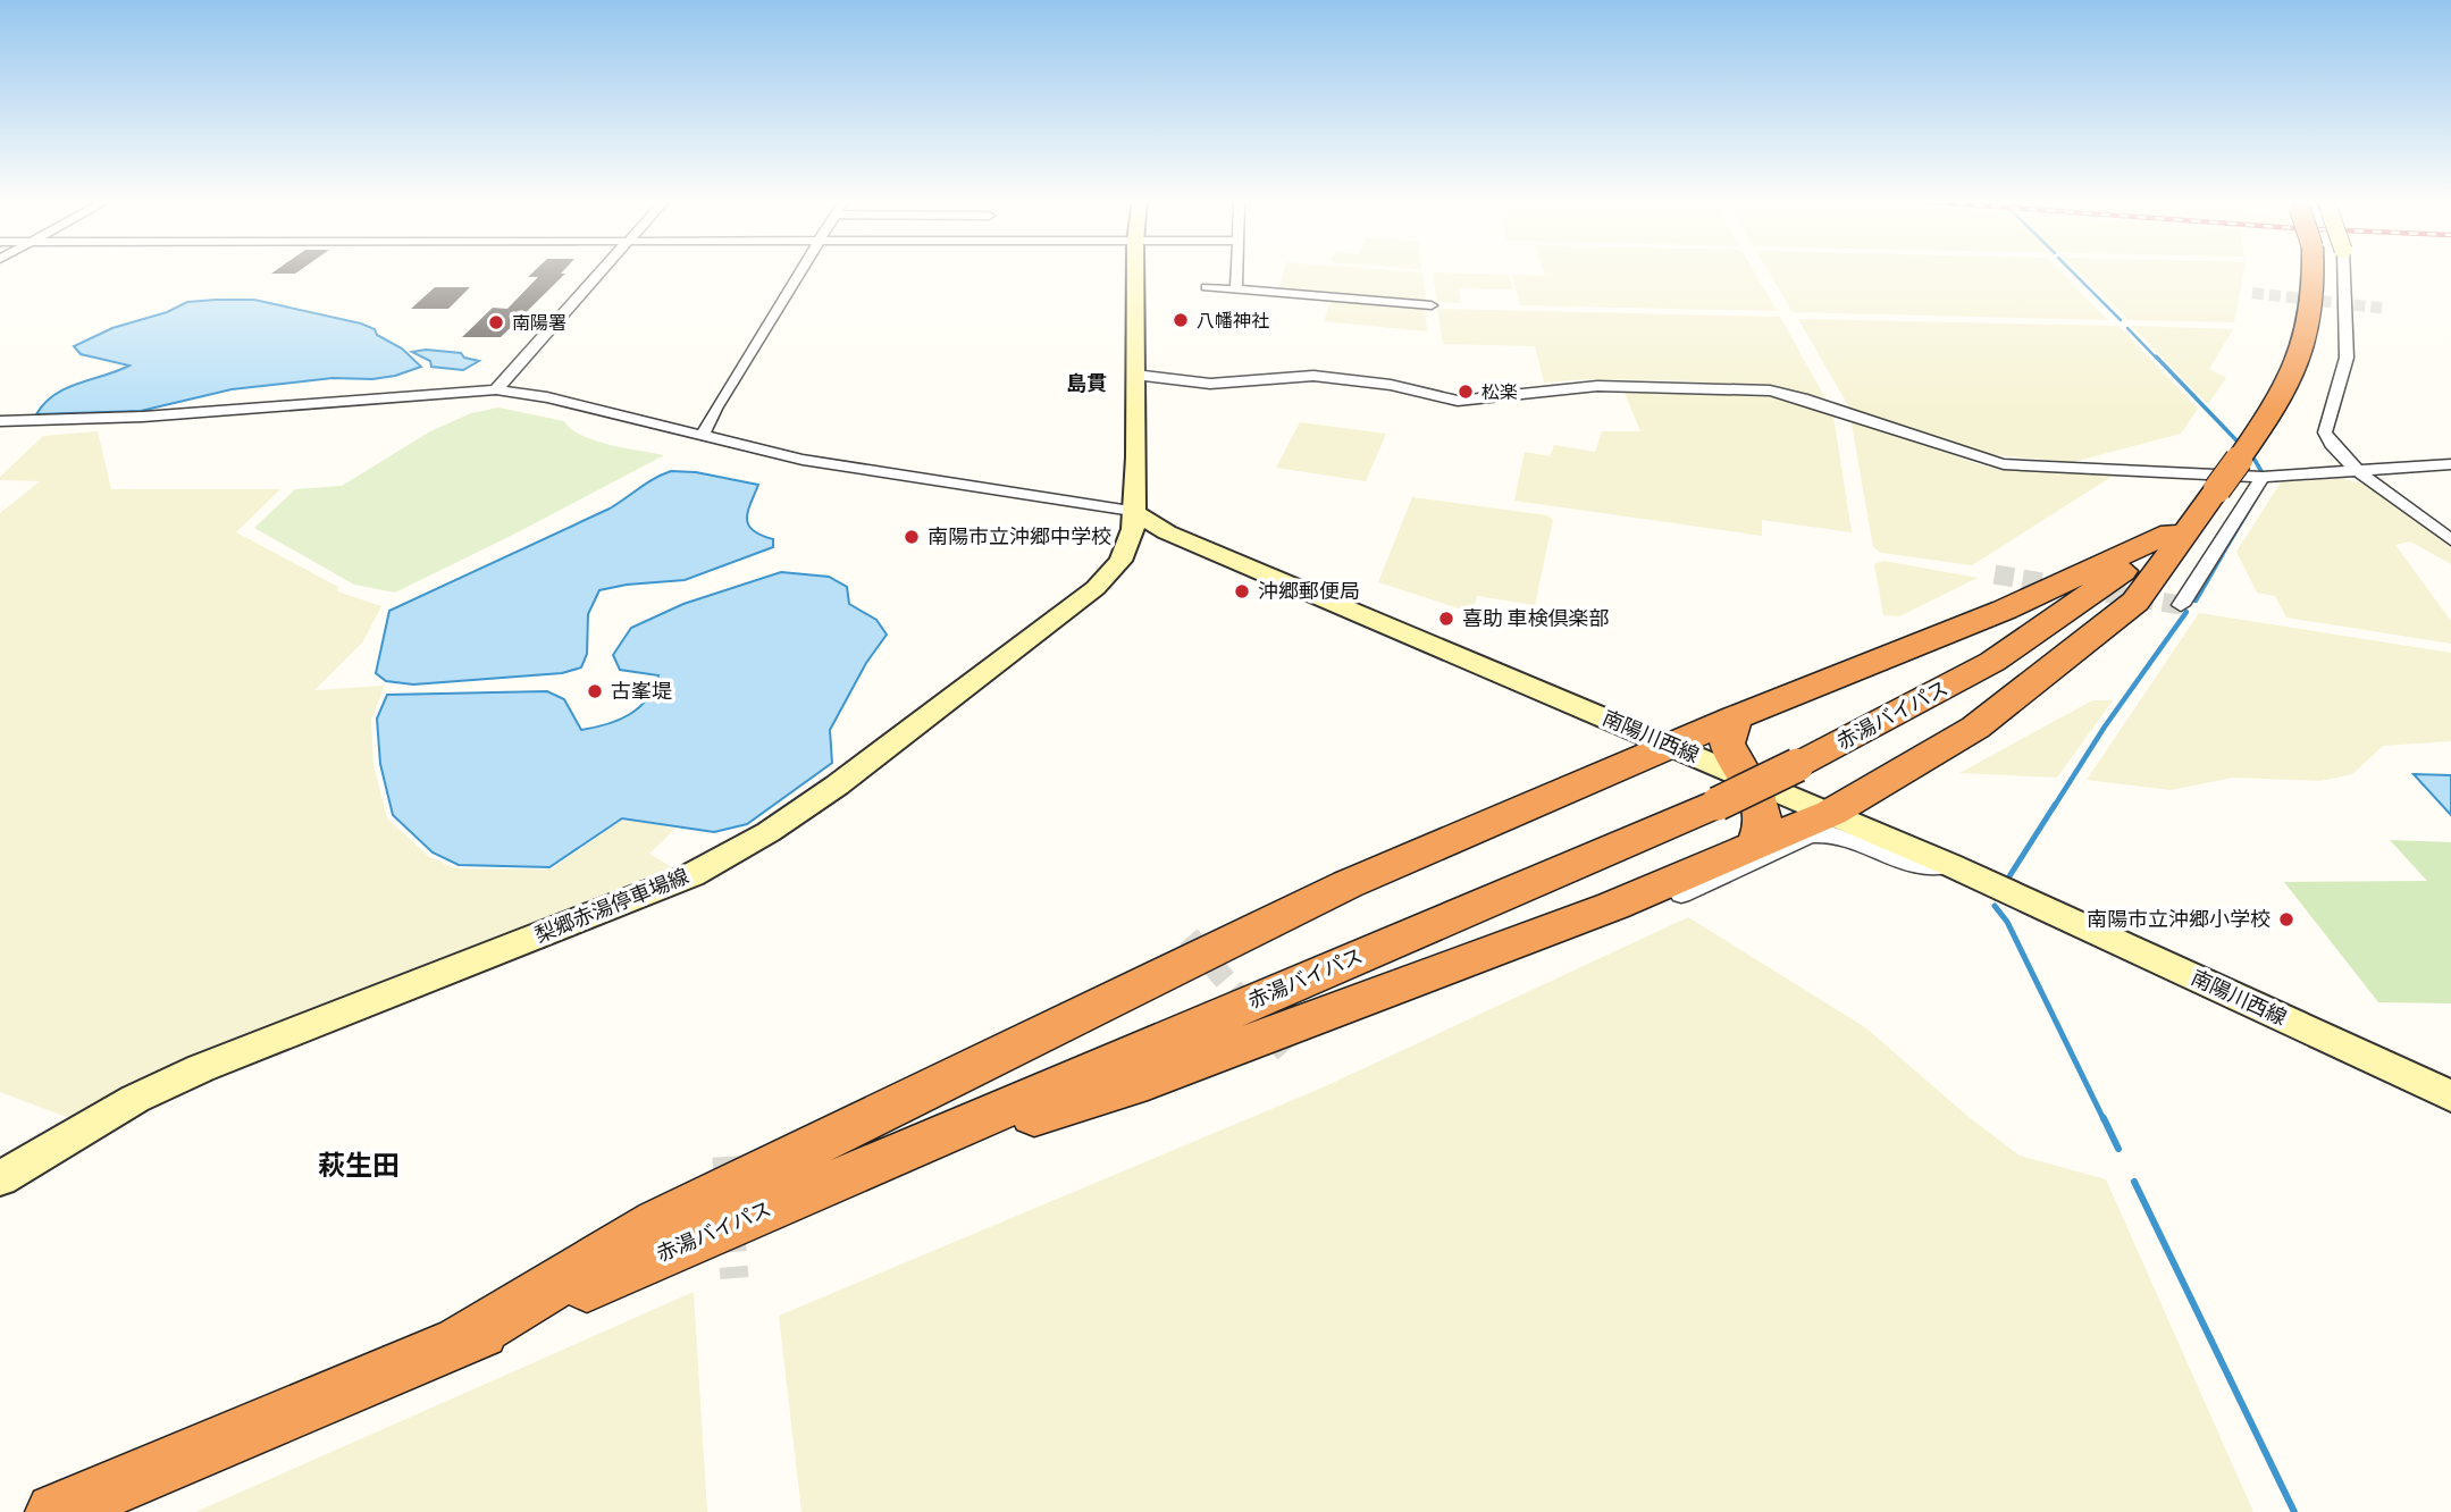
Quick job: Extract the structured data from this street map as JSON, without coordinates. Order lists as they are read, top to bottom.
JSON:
{
  "streets": {
    "highway": ["赤湯バイパス"],
    "main road": ["南陽川西線", "梨郷赤湯停車場線"]
  },
  "crossings": [
    ["赤湯バイパス", "南陽川西線"],
    ["南陽川西線", "梨郷赤湯停車場線"]
  ],
  "districts": ["島貫", "萩生田"],
  "places": [
    "八幡神社",
    "南陽署",
    "松楽",
    "南陽市立沖郷中学校",
    "沖郷郵便局",
    "喜助 車検倶楽部",
    "古峯堤",
    "南陽市立沖郷小学校"
  ]
}
